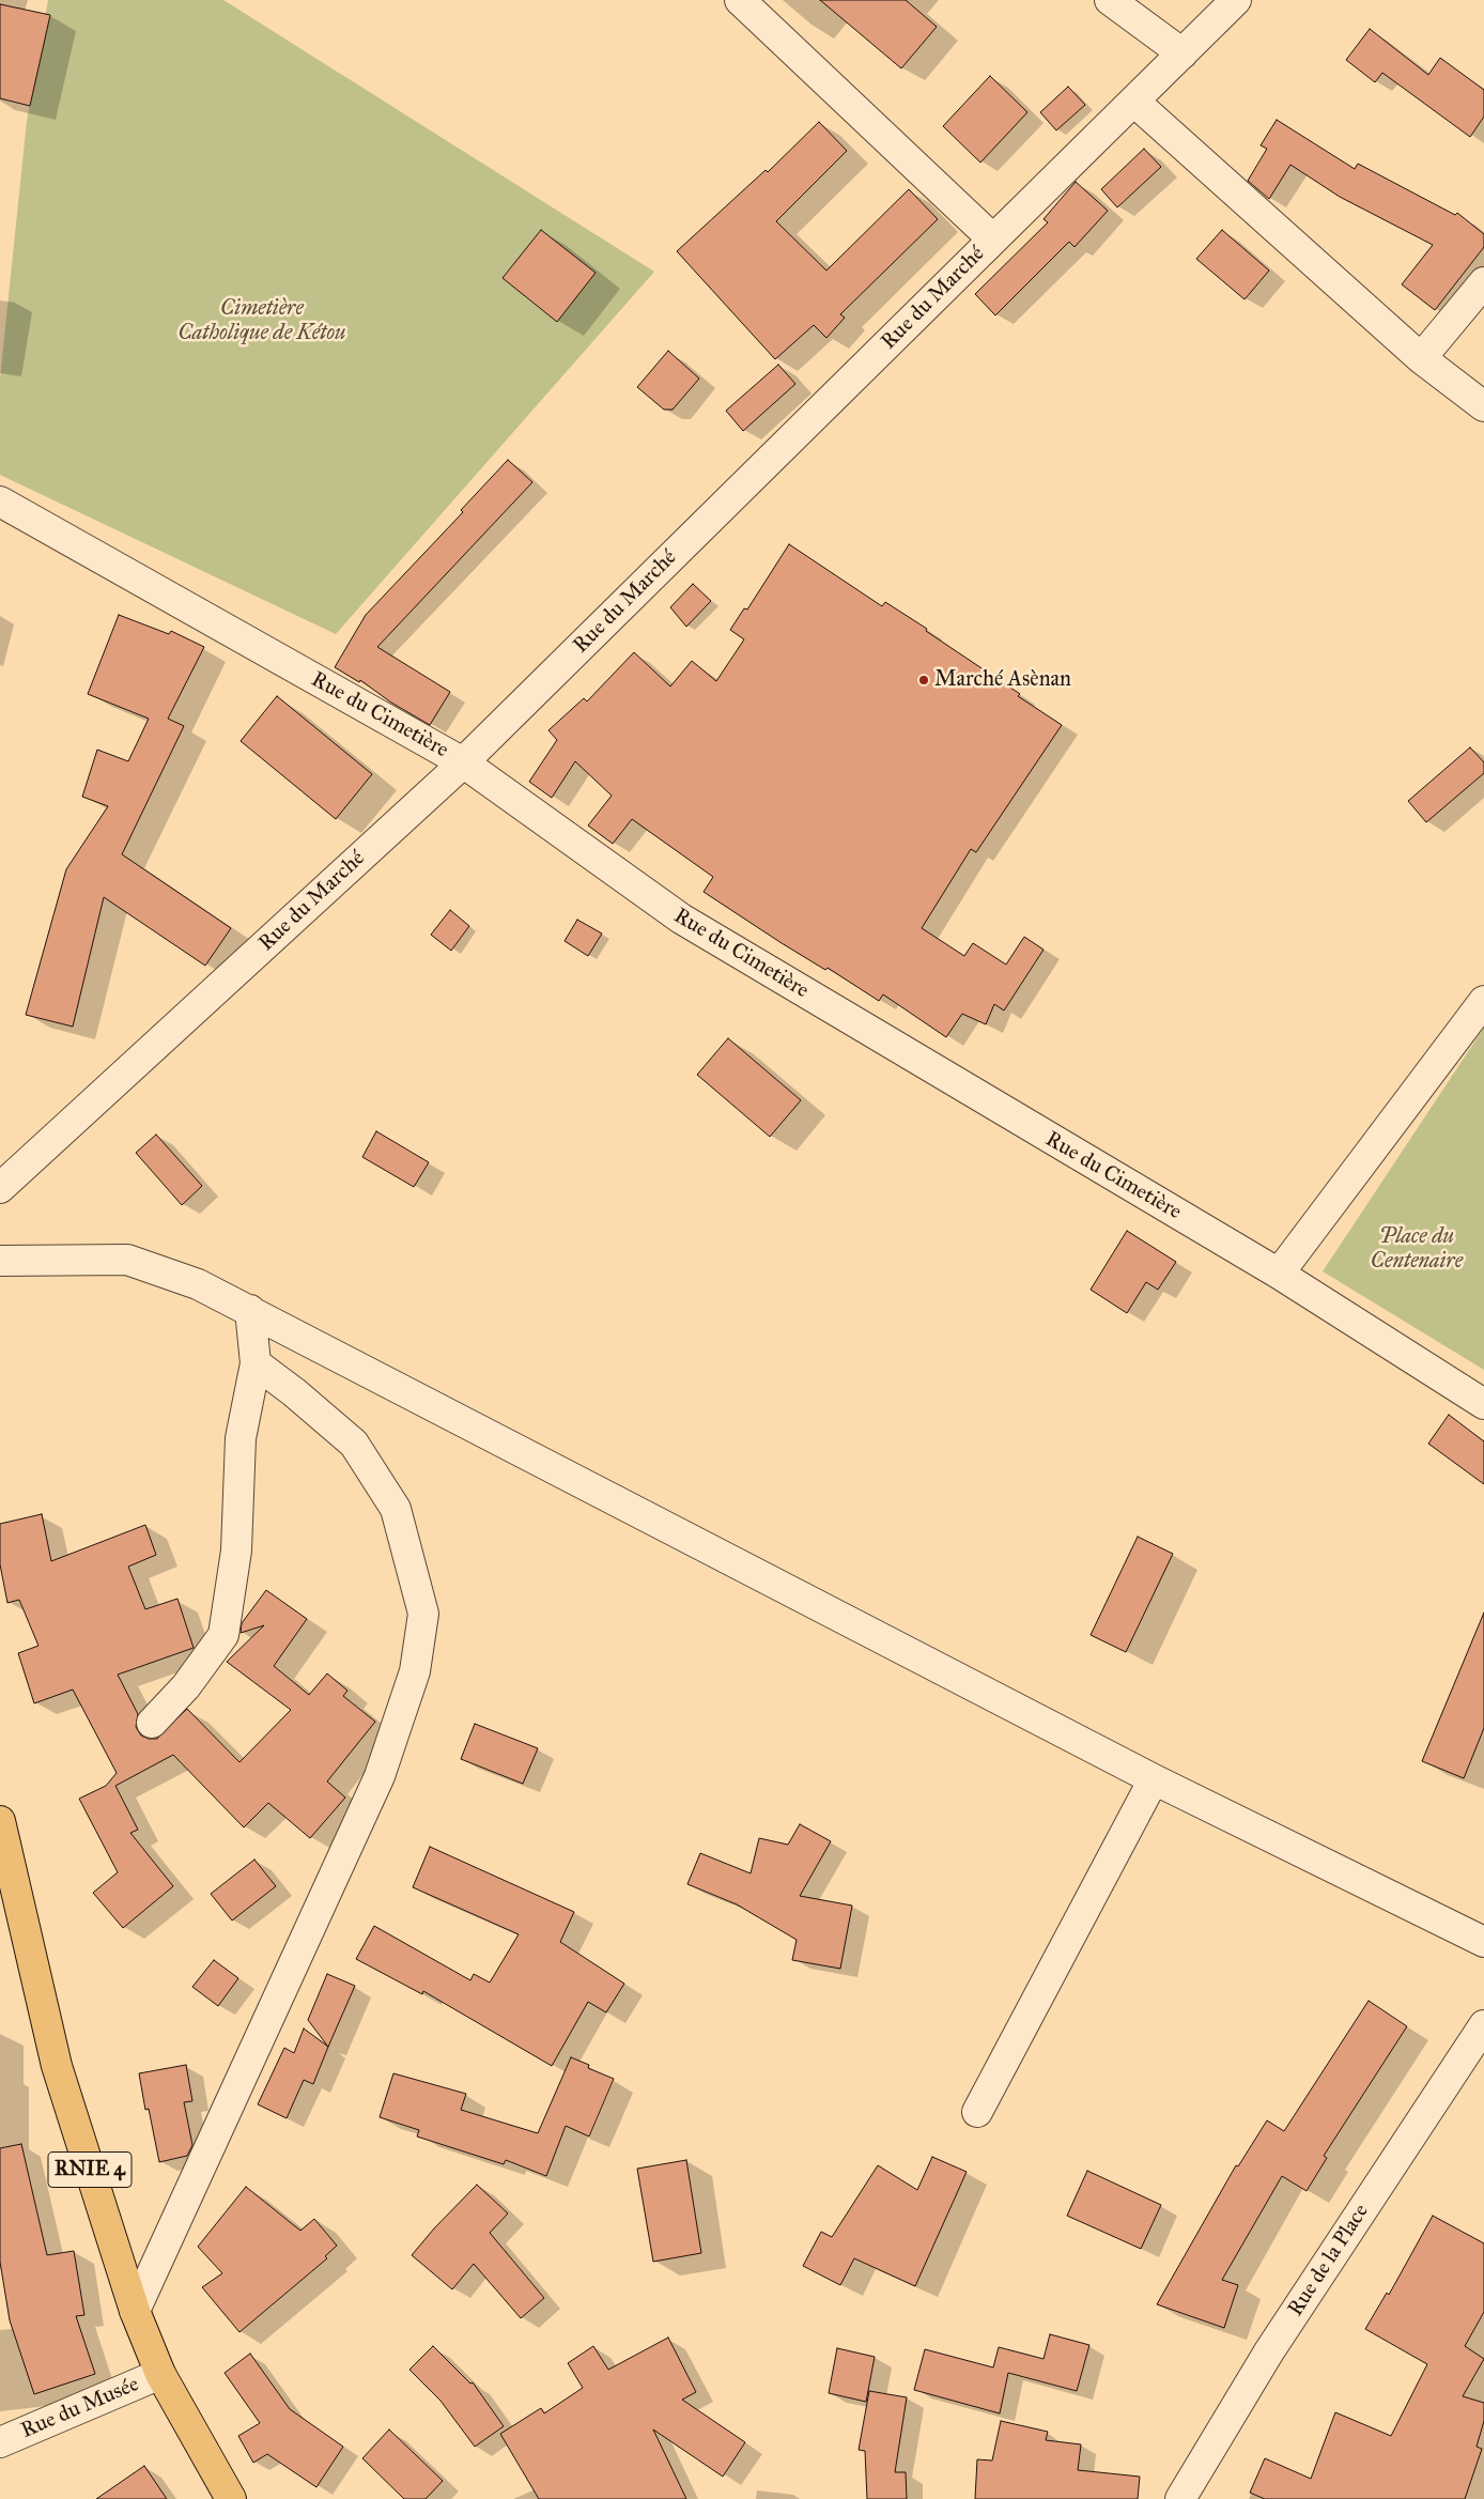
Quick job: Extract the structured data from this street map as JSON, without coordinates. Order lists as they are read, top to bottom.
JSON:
{
  "streets": {
    "main road": ["RNIE 4"],
    "street": [
      "Rue du Marché",
      "Rue du Cimetière",
      "Rue de la Place",
      "Rue du Musée"
    ]
  },
  "crossings": [
    ["Rue du Marché", "Rue du Cimetière"],
    ["RNIE 4", "Rue du Musée"]
  ],
  "parks": ["Cimetière Catholique de Kétou", "Place du Centenaire"],
  "places": ["Marché Asènan"]
}
